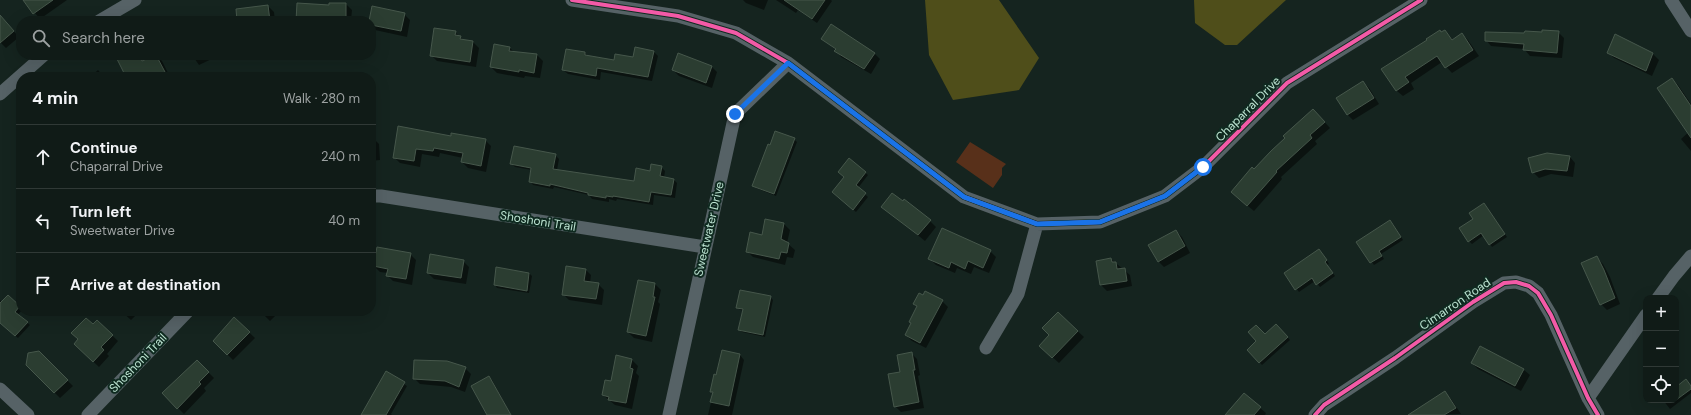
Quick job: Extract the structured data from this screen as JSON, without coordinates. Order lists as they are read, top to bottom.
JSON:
{
  "streets": {
    "street": [
      "Chaparral Drive",
      "Shoshoni Trail",
      "Sweetwater Drive",
      "Cimarron Road"
    ]
  },
  "crossings": [
    ["Chaparral Drive", "Sweetwater Drive"],
    ["Shoshoni Trail", "Sweetwater Drive"]
  ],
  "page": {
    "search": "Search here",
    "heading": ["4 min", "Walk · 280 m"],
    "list": [
      ["Continue", "Chaparral Drive", "240 m"],
      ["Turn left", "Sweetwater Drive", "40 m"],
      "Arrive at destination"
    ],
    "map_buttons": ["+", "−"]
  }
}
